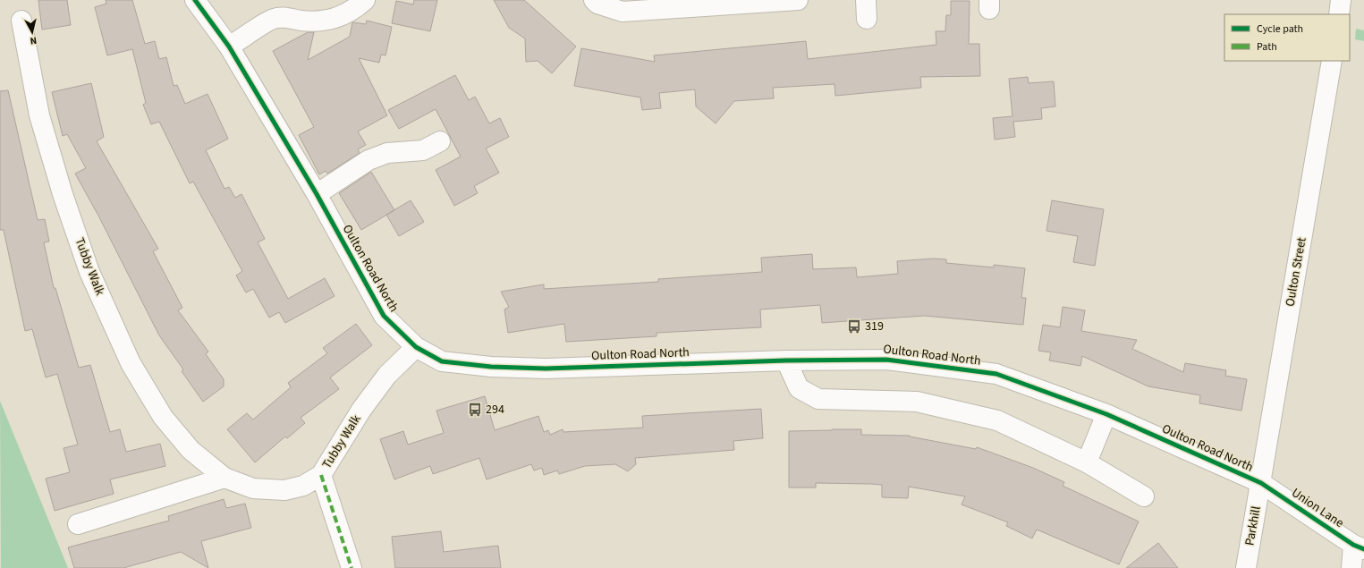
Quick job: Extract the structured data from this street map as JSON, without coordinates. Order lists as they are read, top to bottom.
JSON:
{
  "streets": {
    "street": [
      "Tubby Walk",
      "Oulton Road North",
      "Oulton Street",
      "Union Lane",
      "Parkhill"
    ]
  },
  "crossings": [
    ["Tubby Walk", "Oulton Road North"],
    ["Oulton Road North", "Oulton Street"],
    ["Oulton Road North", "Union Lane"],
    ["Oulton Road North", "Parkhill"],
    ["Oulton Street", "Union Lane"],
    ["Oulton Street", "Parkhill"],
    ["Union Lane", "Parkhill"]
  ],
  "places": {
    "bus stop": ["319", "294"]
  },
  "legend": ["Cycle path", "Path"],
  "north": "bottom"
}
